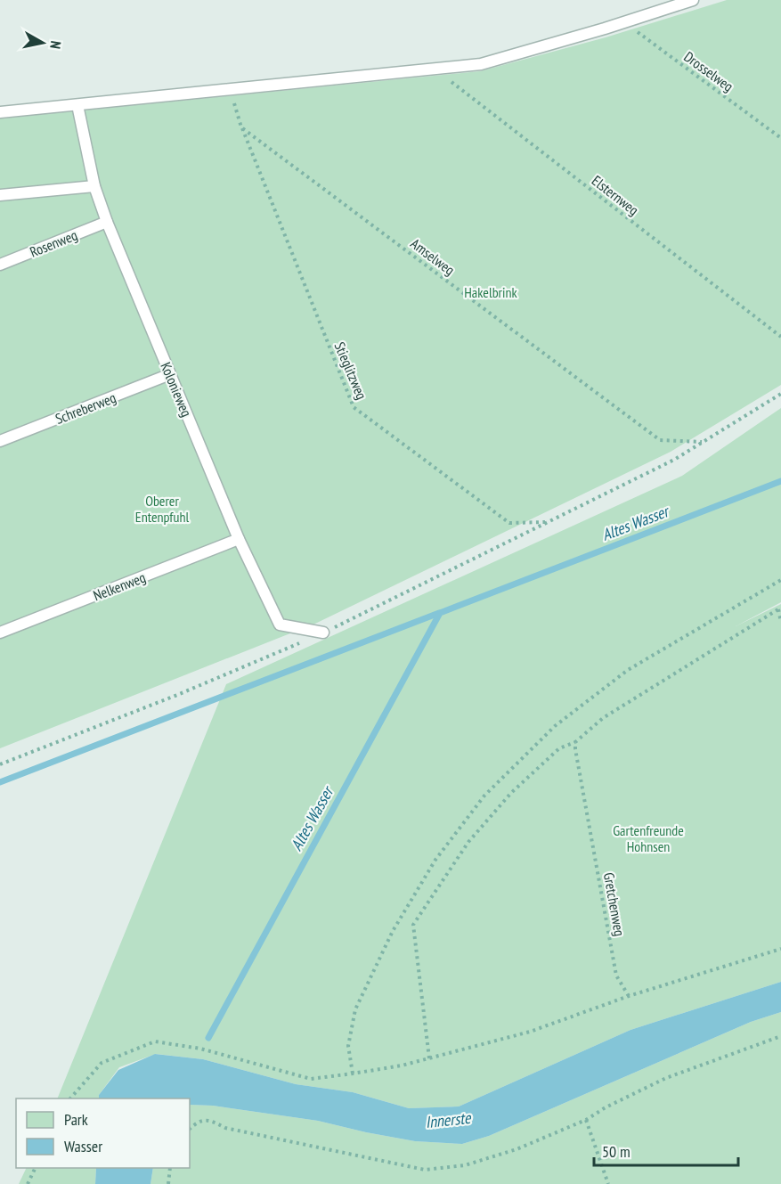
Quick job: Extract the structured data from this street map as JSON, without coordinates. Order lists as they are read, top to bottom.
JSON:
{
  "streets": {
    "lane": [
      "Rosenweg",
      "Kolonieweg",
      "Schreberweg",
      "Nelkenweg"
    ],
    "path": [
      "Drosselweg",
      "Elsternweg",
      "Amselweg",
      "Stieglitzweg",
      "Gretchenweg"
    ]
  },
  "crossings": [
    ["Rosenweg", "Kolonieweg"],
    ["Amselweg", "Stieglitzweg"],
    ["Kolonieweg", "Schreberweg"],
    ["Kolonieweg", "Nelkenweg"]
  ],
  "water": ["Altes Wasser", "Innerste"],
  "parks": ["Hakelbrink", "Oberer Entenpfuhl", "Gartenfreunde Hohnsen"],
  "legend": ["Park", "Wasser"],
  "scale_bar": "50 m",
  "north": "right"
}
